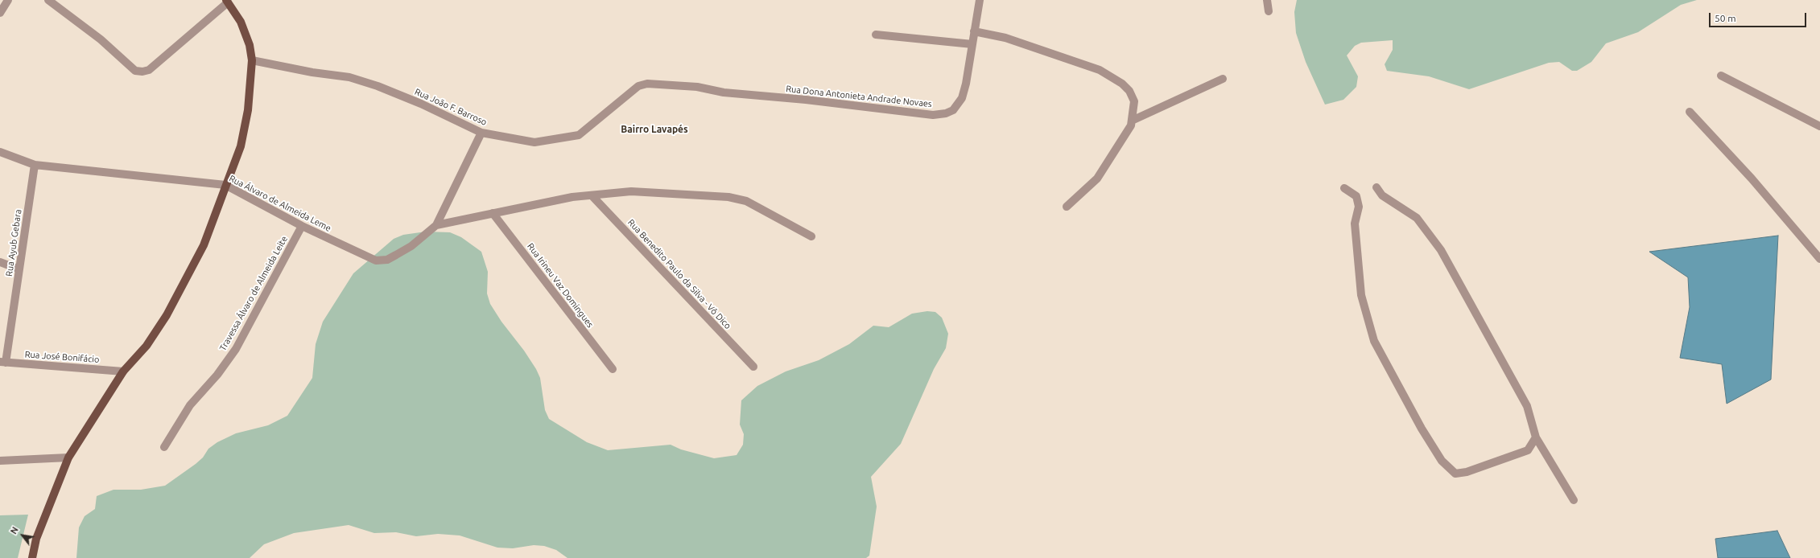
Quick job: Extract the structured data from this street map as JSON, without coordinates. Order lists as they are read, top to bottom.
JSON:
{
  "streets": {
    "street": [
      "Rua Dona Antonieta Andrade Novaes",
      "Rua João F. Barroso",
      "Rua Álvaro de Almeida Leme",
      "Rua Ayub Gebara",
      "Rua Benedito Paulo da Silva - Vô Dico",
      "Rua Irineu Vaz Domingues",
      "Travessa Álvaro de Almeida Leite",
      "Rua José Bonifácio"
    ]
  },
  "crossings": [
    ["Rua Dona Antonieta Andrade Novaes", "Rua João F. Barroso"],
    ["Rua João F. Barroso", "Rua Álvaro de Almeida Leme"],
    ["Rua Álvaro de Almeida Leme", "Rua Ayub Gebara"],
    ["Rua Álvaro de Almeida Leme", "Travessa Álvaro de Almeida Leite"],
    ["Rua Ayub Gebara", "Rua José Bonifácio"]
  ],
  "districts": ["Bairro Lavapés"],
  "scale_bar": "50 m",
  "north": "top left"
}
